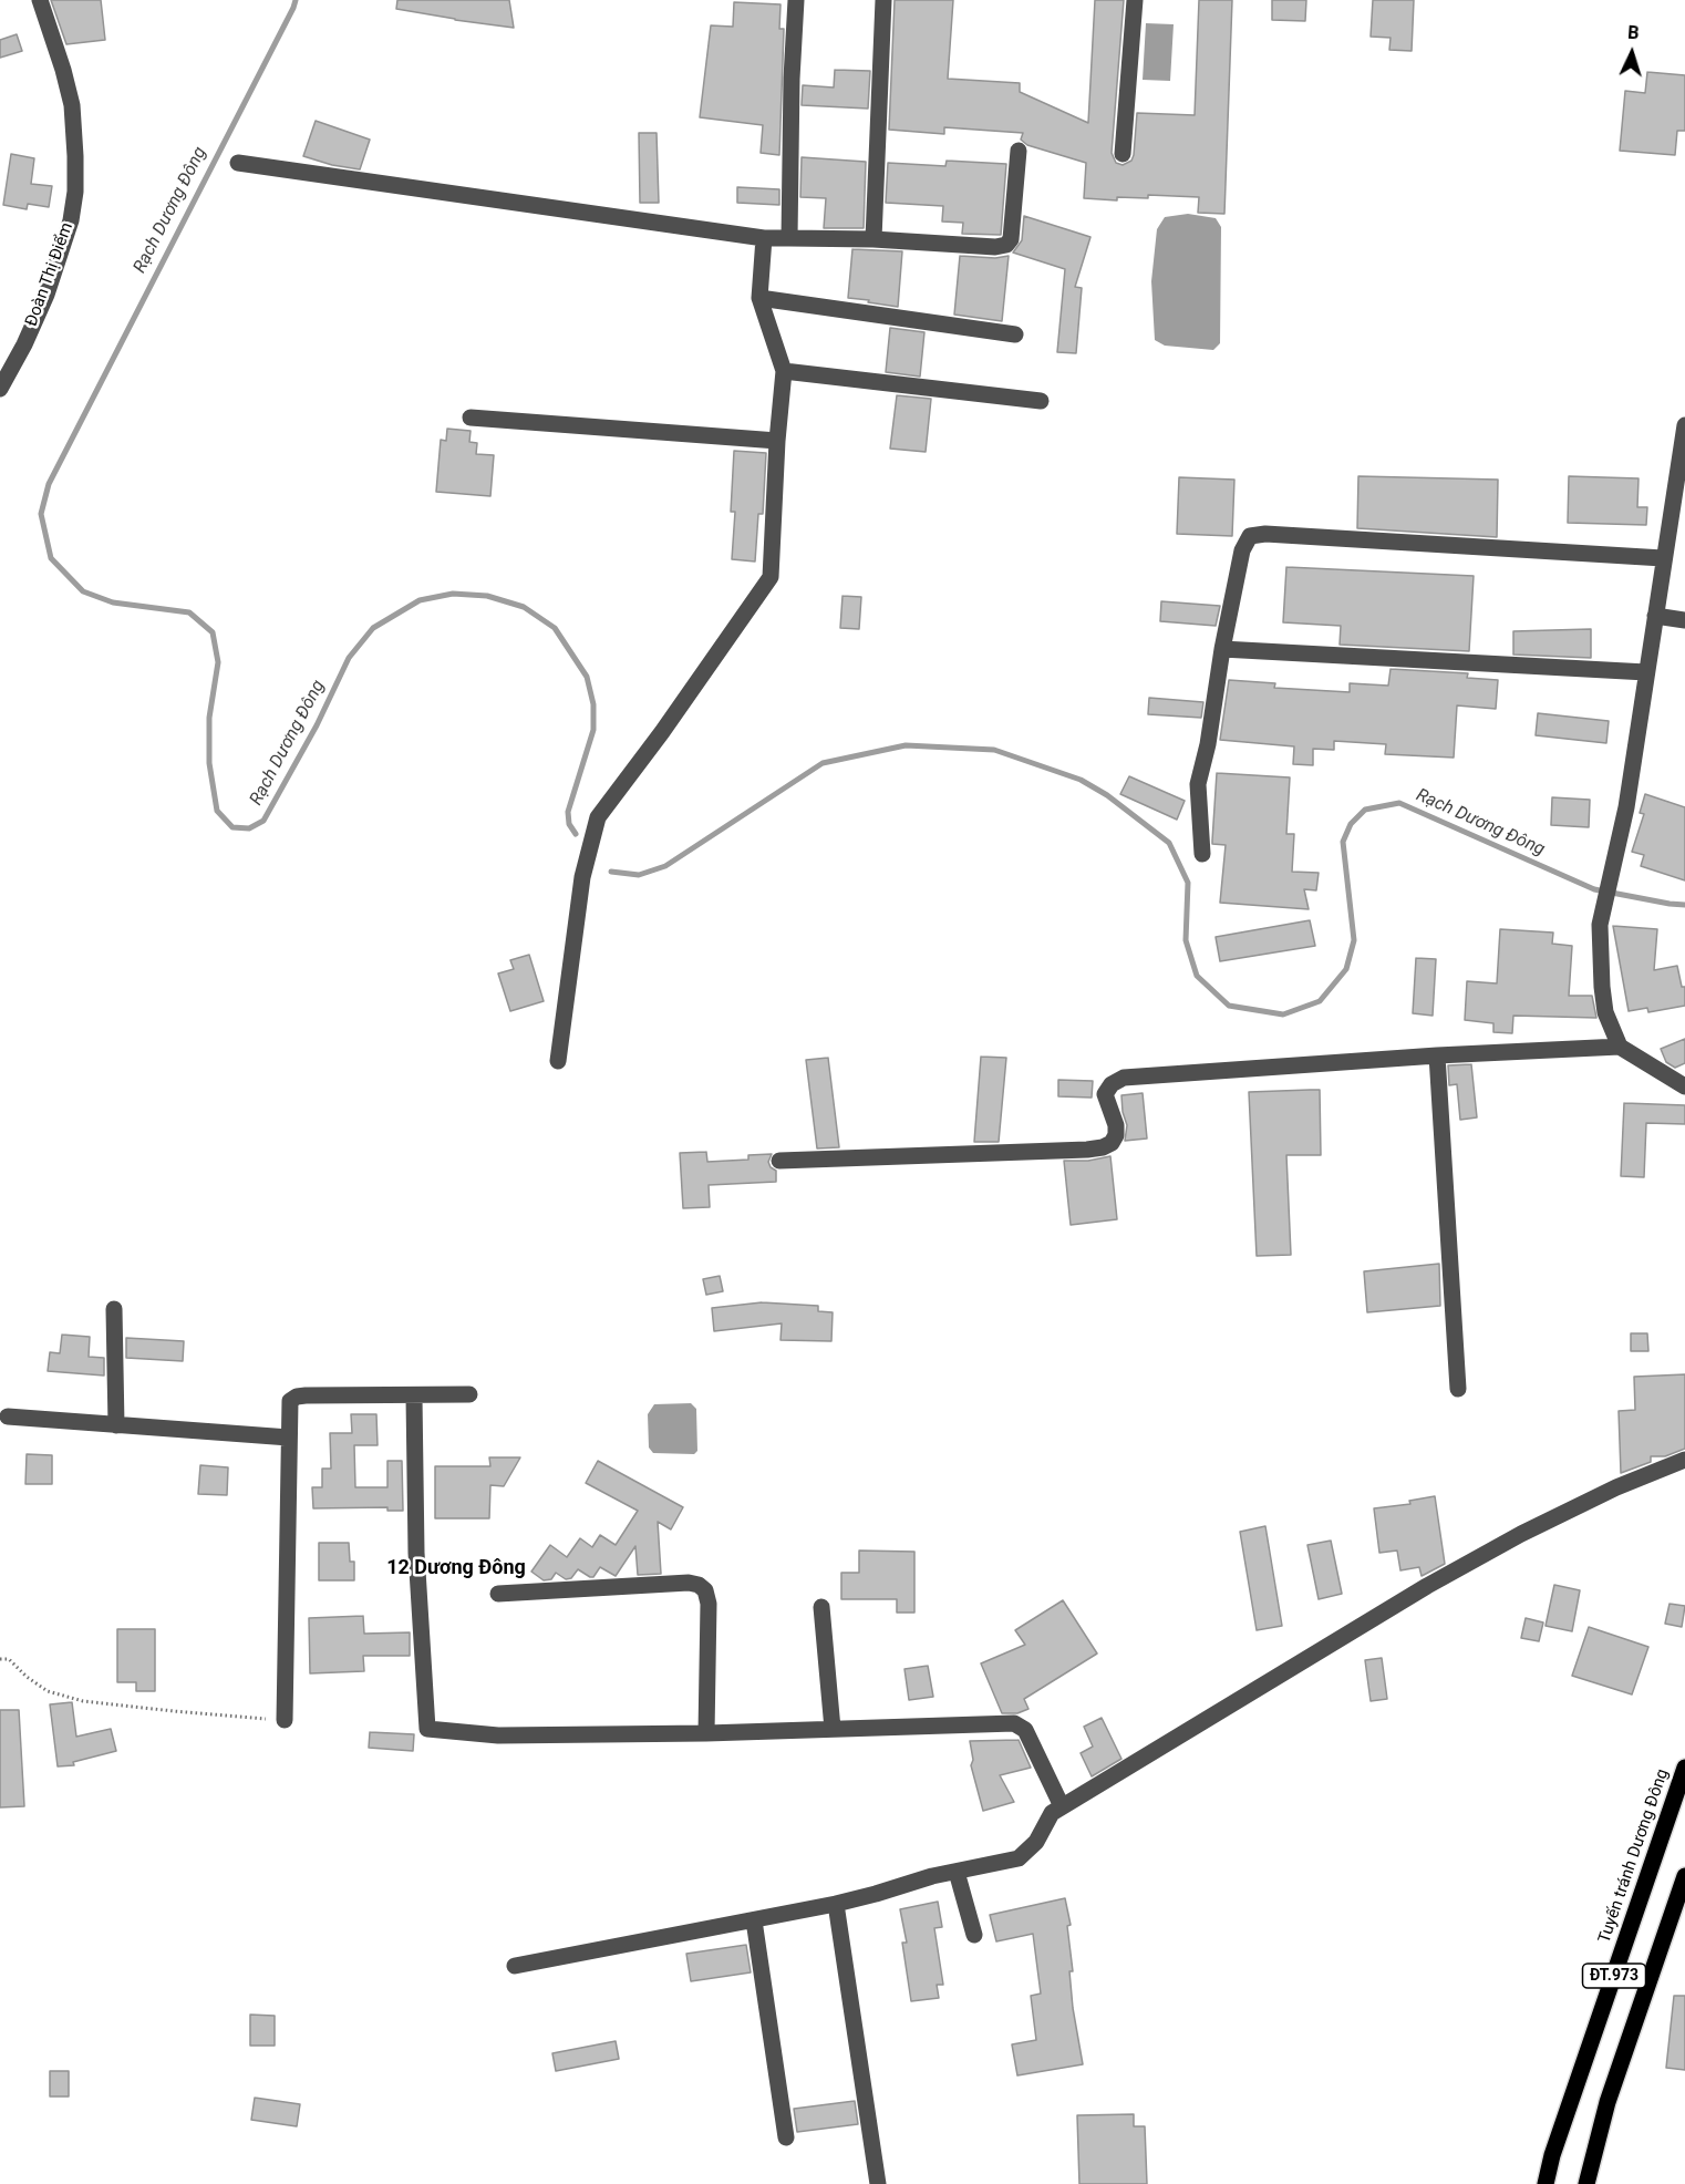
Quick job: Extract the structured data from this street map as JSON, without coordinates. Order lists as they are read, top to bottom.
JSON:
{
  "streets": {
    "main road": ["Tuyến tránh Dương Đông", "ĐT.973"],
    "street": ["Đoàn Thị Điểm"]
  },
  "districts": ["12 Dương Đông"],
  "water": ["Rạch Dương Đông"],
  "north": "top"
}
